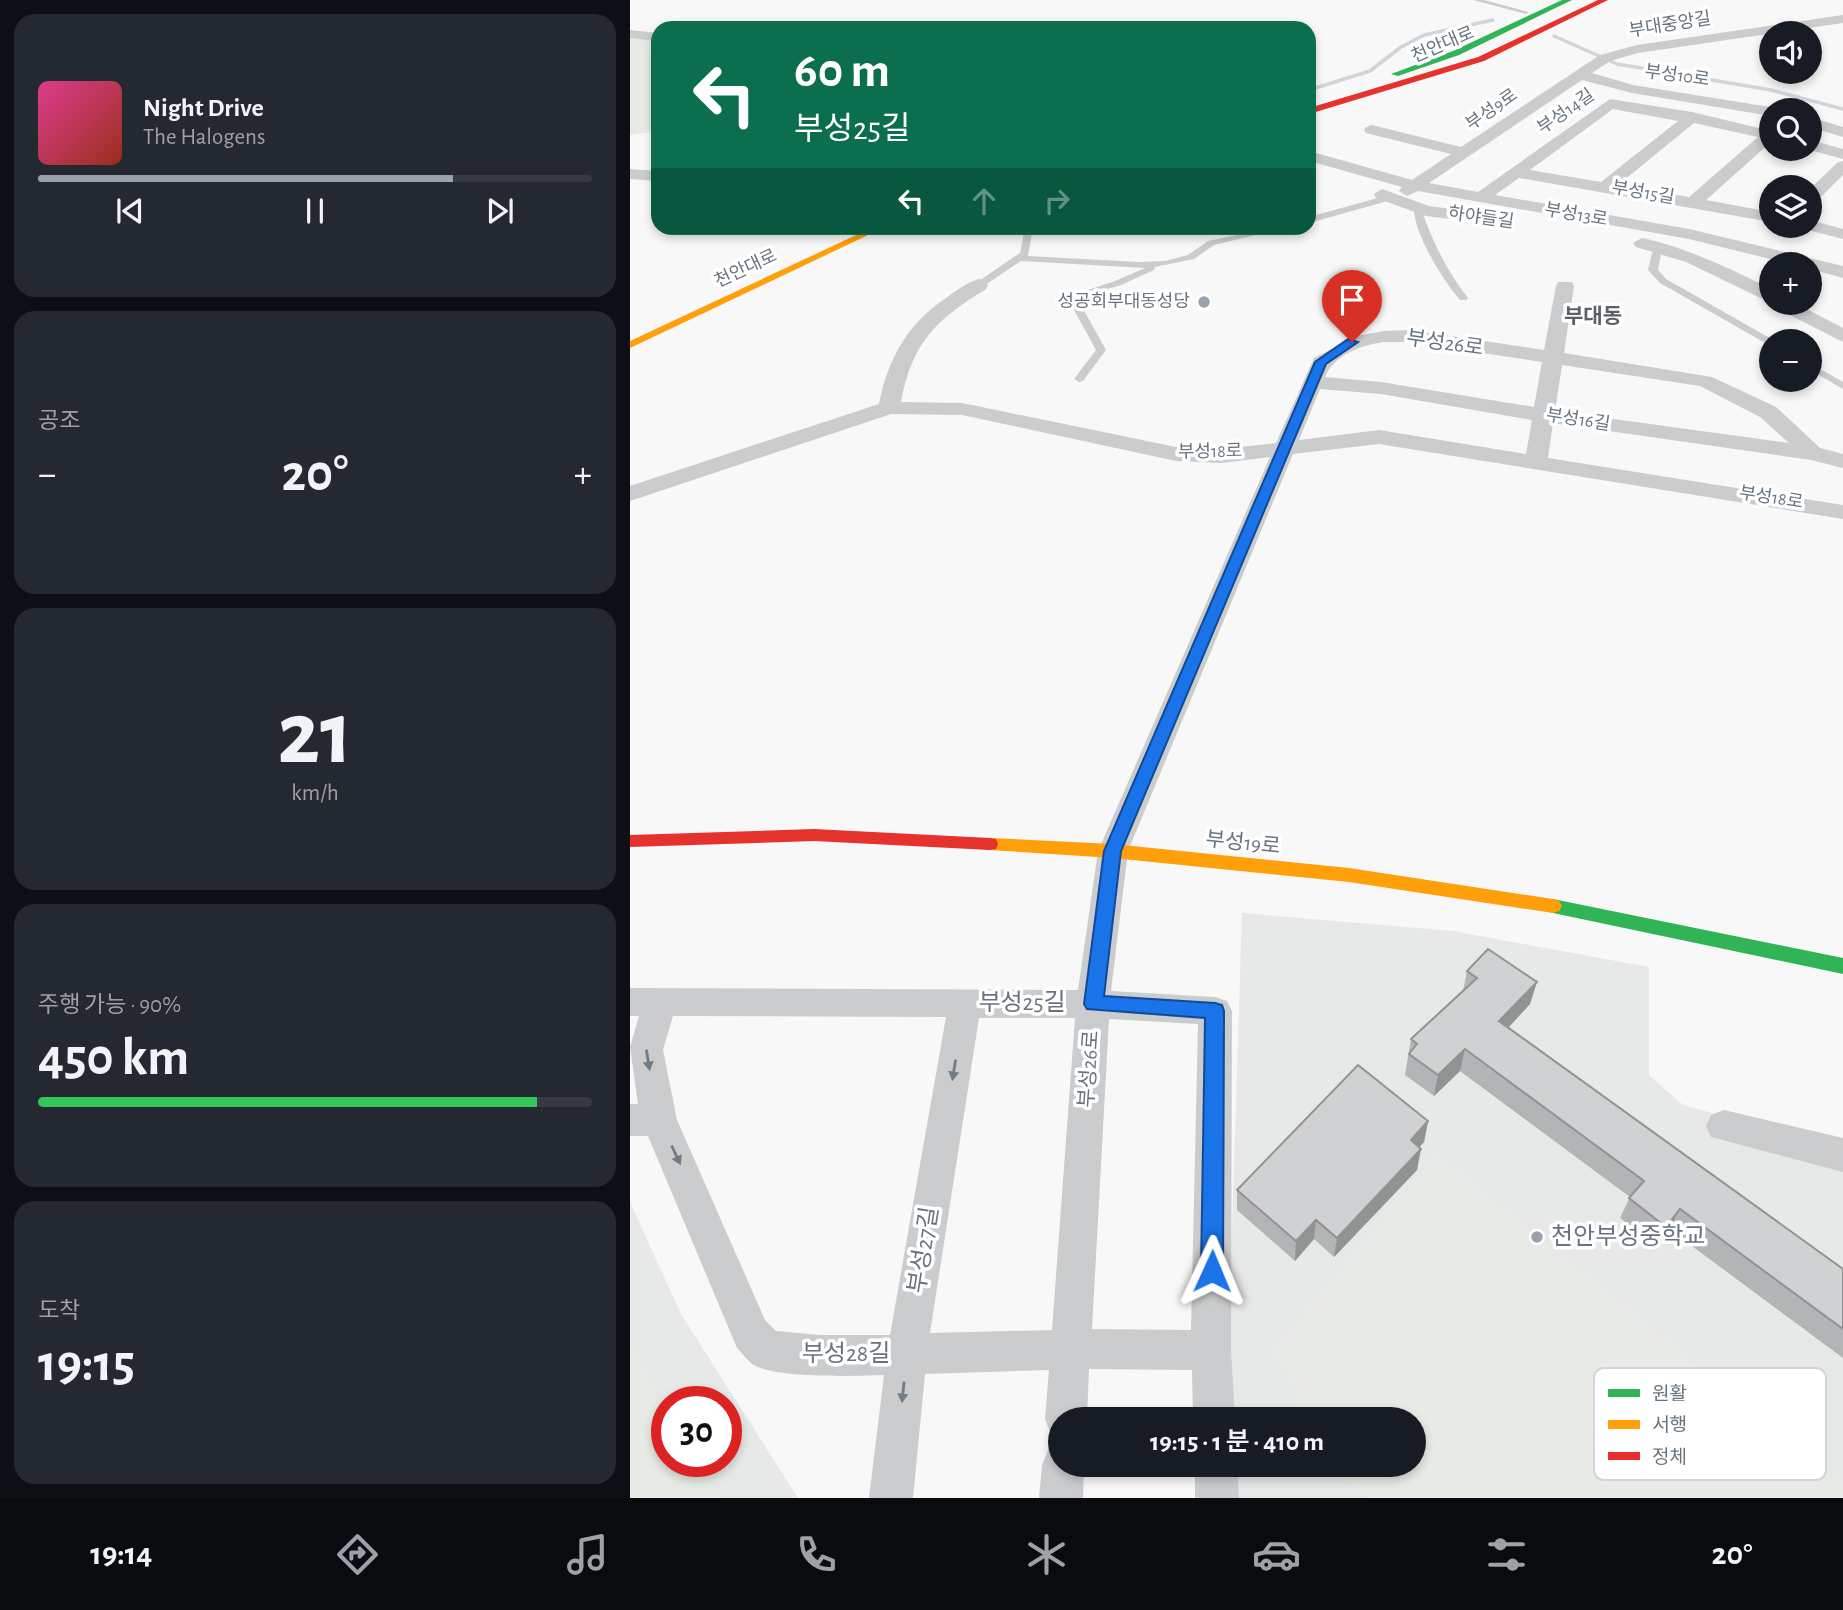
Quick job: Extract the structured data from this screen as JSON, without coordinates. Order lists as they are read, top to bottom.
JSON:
{
  "streets": {
    "main road": ["천안대로", "부성19로"],
    "street": [
      "부대중앙길",
      "부성10로",
      "부성9로",
      "부성14길",
      "부성15길",
      "부성13로",
      "하야들길",
      "부성26로",
      "부성16길",
      "부성18로",
      "부성25길",
      "부성27길",
      "부성28길"
    ]
  },
  "crossings": [
    ["부대중앙길", "부성10로"],
    ["부대중앙길", "부성9로"],
    ["부성10로", "부성9로"],
    ["부성9로", "부성13로"],
    ["부성9로", "하야들길"],
    ["부성14길", "부성15길"],
    ["부성14길", "부성13로"],
    ["부성26로", "부성16길"],
    ["부성26로", "부성18로"],
    ["부성26로", "부성19로"],
    ["부성26로", "부성25길"],
    ["부성26로", "부성28길"],
    ["부성25길", "부성27길"],
    ["부성25길", "부성28길"],
    ["부성27길", "부성28길"]
  ],
  "one_way": ["부성27길", "부성28길"],
  "districts": ["부대동"],
  "places": ["성공회부대동성당", "천안부성중학교"],
  "legend": ["원활", "서행", "정체"],
  "page": {
    "map_buttons": ["+", "−"],
    "turn": ["60 m", "부성25길"],
    "song": ["Night Drive", "The Halogens"],
    "tile": [
      "공조",
      ["21", "km/h"],
      ["주행 가능 · 90%", "450 km"],
      ["도착", "19:15"]
    ],
    "heat": ["−", "20°", "+"],
    "limit": "30",
    "trip": "19:15 · 1 분 · 410 m",
    "tabs": ["19:14", "20°"]
  }
}
